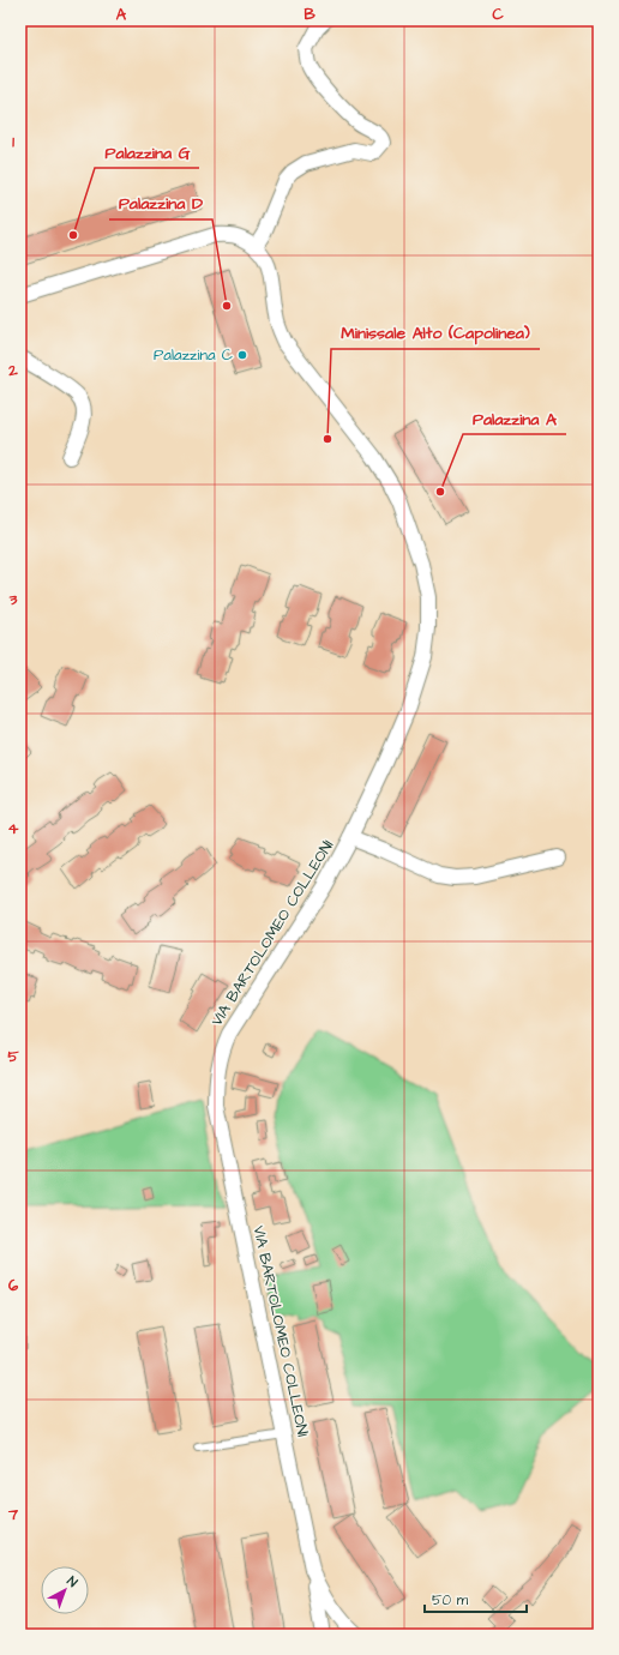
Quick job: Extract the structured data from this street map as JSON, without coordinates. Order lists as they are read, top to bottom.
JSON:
{
  "streets": {
    "street": ["VIA BARTOLOMEO COLLEONI"]
  },
  "places": [
    "Palazzina G",
    "Palazzina D",
    "Palazzina C",
    "Minissale Alto (Capolinea)",
    "Palazzina A"
  ],
  "scale_bar": "50 m",
  "north": "top right",
  "grid": {
    "columns": ["A", "B", "C"],
    "rows": [
      "1",
      "2",
      "3",
      "4",
      "5",
      "6",
      "7"
    ]
  }
}
